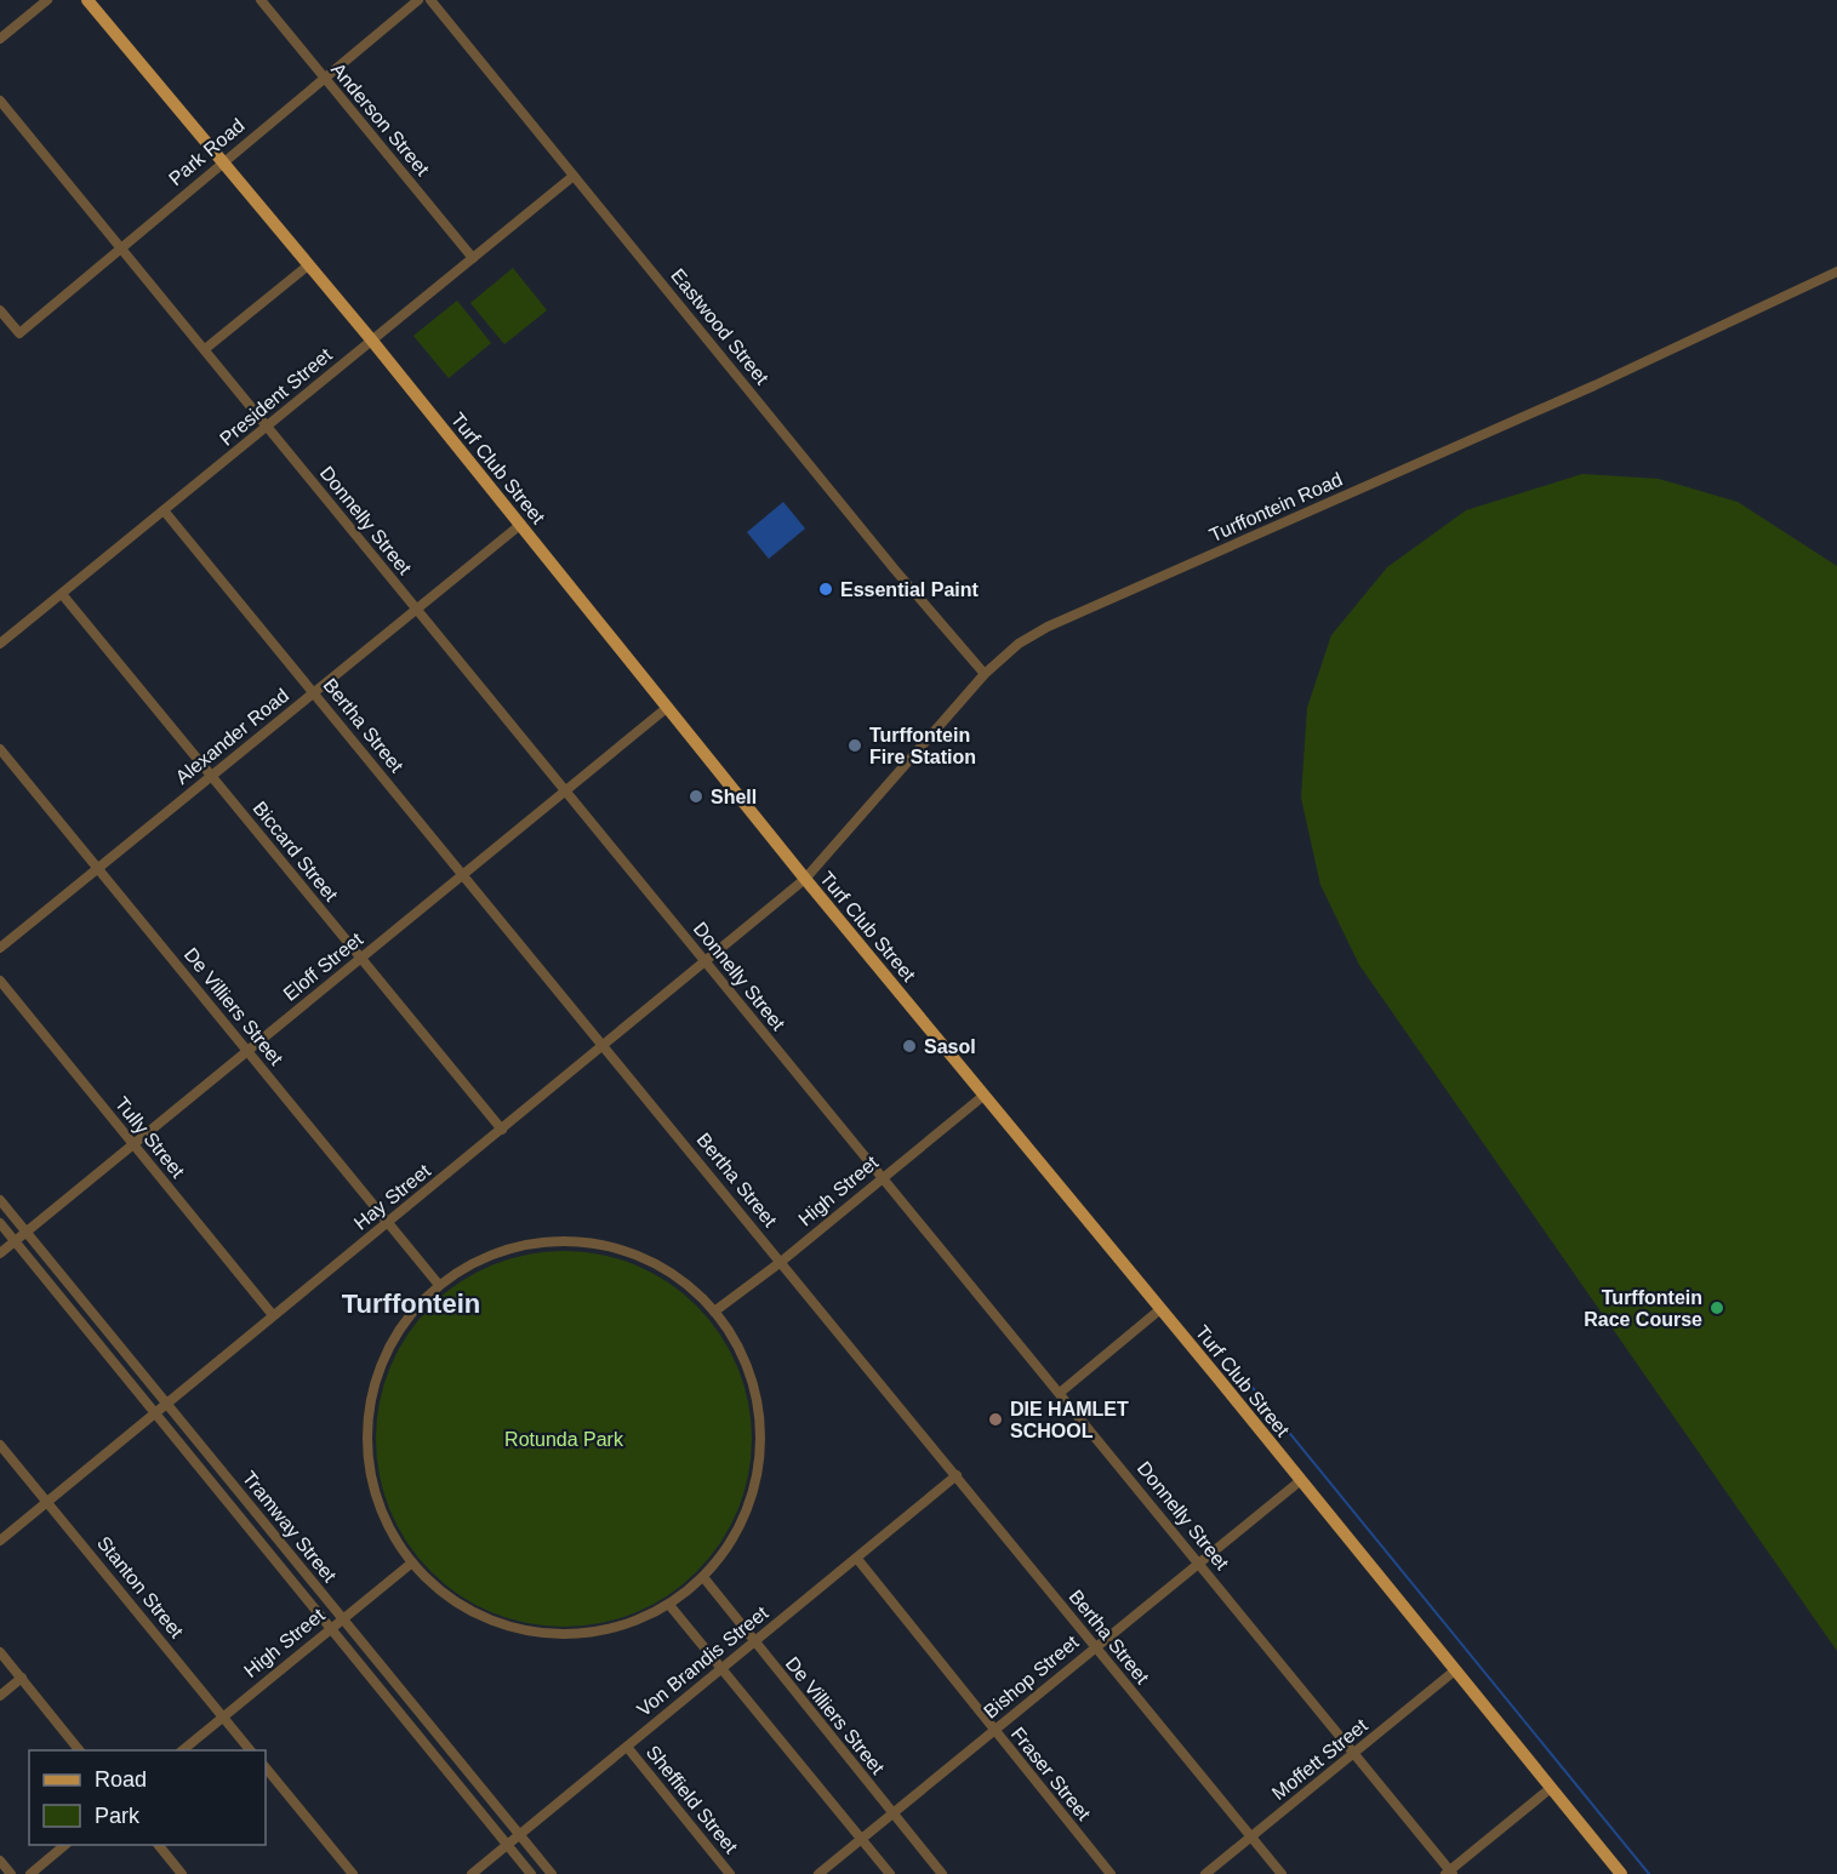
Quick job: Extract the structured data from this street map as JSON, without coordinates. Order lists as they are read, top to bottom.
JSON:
{
  "streets": {
    "main road": ["Turf Club Street"],
    "street": [
      "Anderson Street",
      "Park Road",
      "Eastwood Street",
      "President Street",
      "Turffontein Road",
      "Donnelly Street",
      "Bertha Street",
      "Alexander Road",
      "Biccard Street",
      "Eloff Street",
      "De Villiers Street",
      "Tully Street",
      "High Street",
      "Hay Street",
      "Tramway Street",
      "Stanton Street",
      "Von Brandis Street",
      "Bishop Street",
      "Moffett Street",
      "Fraser Street",
      "Sheffield Street"
    ]
  },
  "crossings": [
    ["Anderson Street", "Park Road"],
    ["Anderson Street", "President Street"],
    ["Park Road", "Turf Club Street"],
    ["Park Road", "Donnelly Street"],
    ["Eastwood Street", "President Street"],
    ["Eastwood Street", "Turffontein Road"],
    ["President Street", "Turf Club Street"],
    ["President Street", "Donnelly Street"],
    ["President Street", "Bertha Street"],
    ["President Street", "Biccard Street"],
    ["Turf Club Street", "Turffontein Road"],
    ["Turf Club Street", "Alexander Road"],
    ["Turf Club Street", "Eloff Street"],
    ["Turf Club Street", "High Street"],
    ["Turf Club Street", "Hay Street"],
    ["Turf Club Street", "Bishop Street"],
    ["Turf Club Street", "Moffett Street"],
    ["Turffontein Road", "Hay Street"],
    ["Donnelly Street", "Alexander Road"],
    ["Donnelly Street", "Eloff Street"],
    ["Donnelly Street", "High Street"],
    ["Donnelly Street", "Hay Street"],
    ["Donnelly Street", "Bishop Street"],
    ["Donnelly Street", "Moffett Street"],
    ["Bertha Street", "Alexander Road"],
    ["Bertha Street", "Eloff Street"],
    ["Bertha Street", "High Street"],
    ["Bertha Street", "Hay Street"],
    ["Bertha Street", "Von Brandis Street"],
    ["Bertha Street", "Bishop Street"],
    ["Bertha Street", "Moffett Street"],
    ["Alexander Road", "Biccard Street"],
    ["Alexander Road", "De Villiers Street"],
    ["Biccard Street", "Eloff Street"],
    ["Biccard Street", "Hay Street"],
    ["Eloff Street", "De Villiers Street"],
    ["Eloff Street", "Tully Street"],
    ["Eloff Street", "Tramway Street"],
    ["De Villiers Street", "Hay Street"],
    ["De Villiers Street", "Von Brandis Street"],
    ["De Villiers Street", "Bishop Street"],
    ["Tully Street", "Hay Street"],
    ["High Street", "Tramway Street"],
    ["High Street", "Stanton Street"],
    ["Hay Street", "Tramway Street"],
    ["Hay Street", "Stanton Street"],
    ["Tramway Street", "Von Brandis Street"],
    ["Von Brandis Street", "Fraser Street"],
    ["Von Brandis Street", "Sheffield Street"],
    ["Bishop Street", "Fraser Street"]
  ],
  "districts": ["Turffontein"],
  "parks": ["Rotunda Park"],
  "places": [
    "Essential Paint",
    "Turffontein Fire Station",
    "Shell",
    "Sasol",
    "Turffontein Race Course",
    "DIE HAMLET SCHOOL"
  ],
  "legend": ["Road", "Park"]
}
